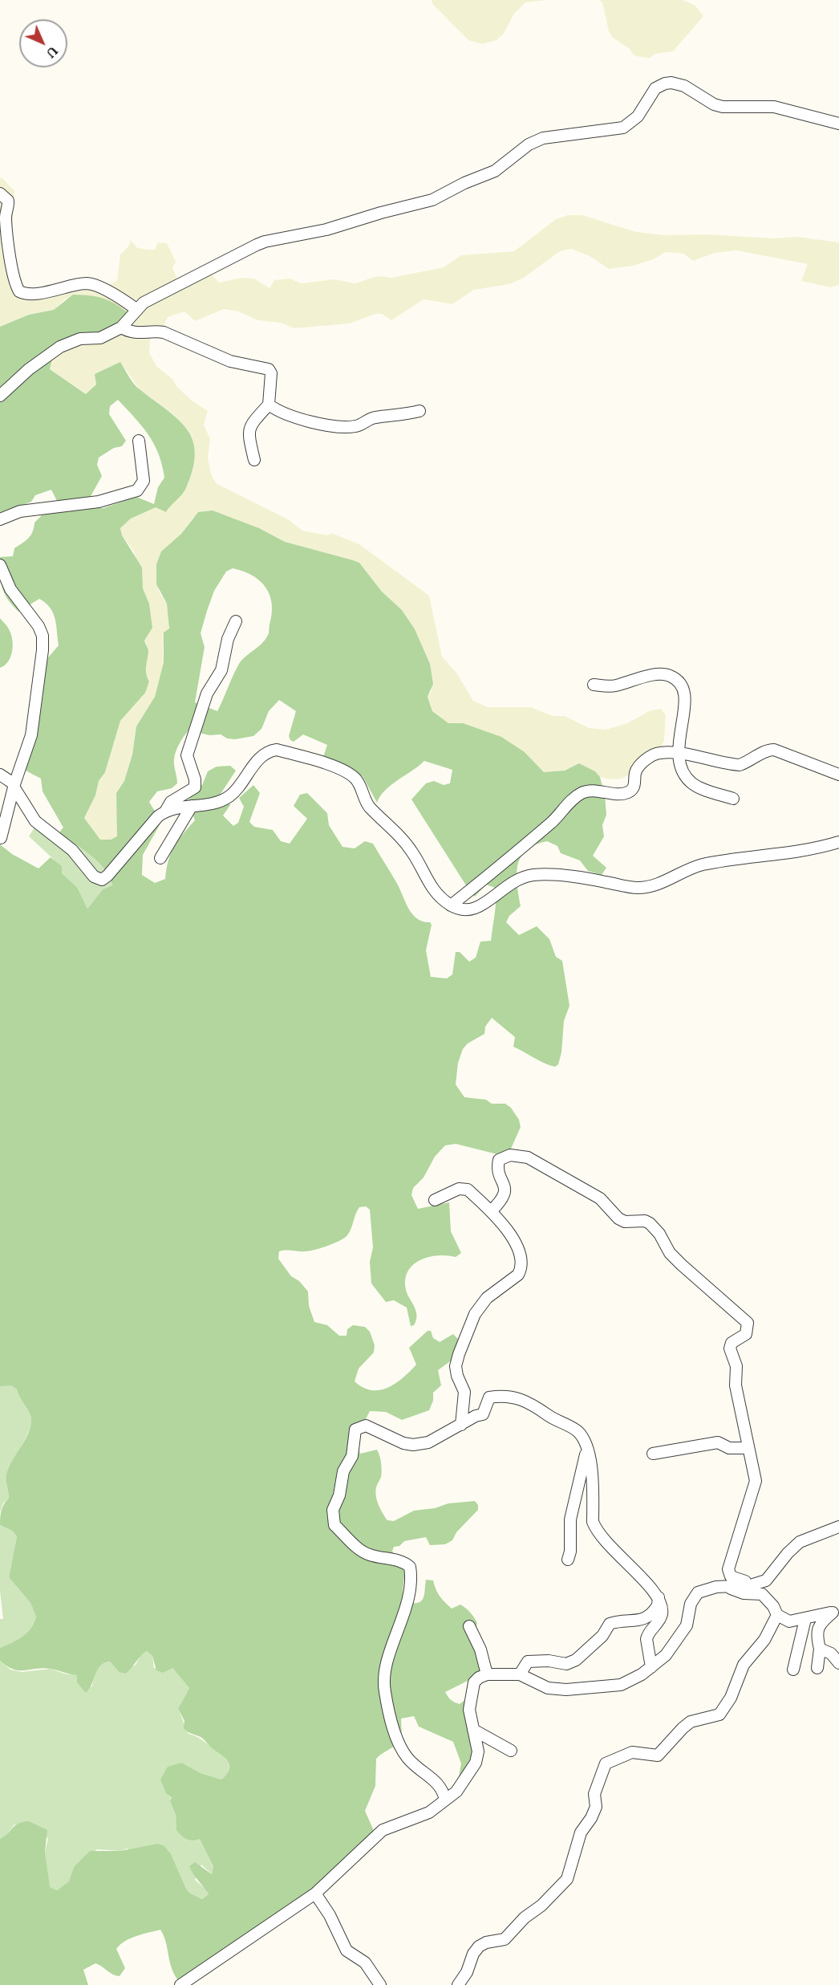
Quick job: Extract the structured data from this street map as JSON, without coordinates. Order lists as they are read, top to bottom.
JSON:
{
  "north": "bottom right"
}
